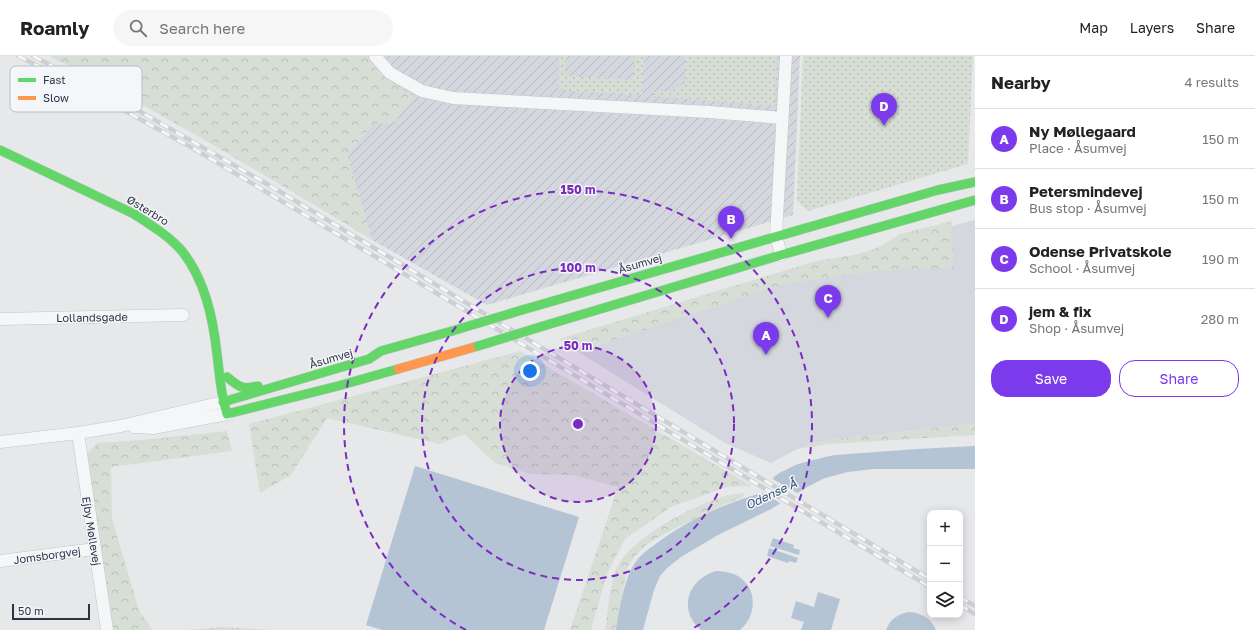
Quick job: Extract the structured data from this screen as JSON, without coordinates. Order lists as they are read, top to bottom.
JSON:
{
  "streets": {
    "street": [
      "Østerbro",
      "Åsumvej",
      "Lollandsgade",
      "Ejby Møllevej",
      "Jomsborgvej"
    ]
  },
  "crossings": [
    ["Østerbro", "Åsumvej"],
    ["Ejby Møllevej", "Jomsborgvej"]
  ],
  "water": ["Odense Å"],
  "legend": ["Fast", "Slow"],
  "scale_bar": "50 m",
  "page": {
    "header": "Roamly",
    "search": "Search here",
    "nav": ["Map", "Layers", "Share"],
    "heading": ["Nearby", "4 results"],
    "pins": [
      "D",
      "B",
      "C",
      "A"
    ],
    "list": [
      {
        "mark": "A",
        "name": "Ny Møllegaard",
        "note": "Place · Åsumvej",
        "value": "150 m"
      },
      {
        "mark": "B",
        "name": "Petersmindevej",
        "note": "Bus stop · Åsumvej",
        "value": "150 m"
      },
      {
        "mark": "C",
        "name": "Odense Privatskole",
        "note": "School · Åsumvej",
        "value": "190 m"
      },
      {
        "mark": "D",
        "name": "jem & fix",
        "note": "Shop · Åsumvej",
        "value": "280 m"
      }
    ],
    "buttons": ["Save", "Share"],
    "map_buttons": ["+", "−"],
    "scale": "50 m"
  },
  "rings": ["150 m", "100 m", "50 m"]
}
